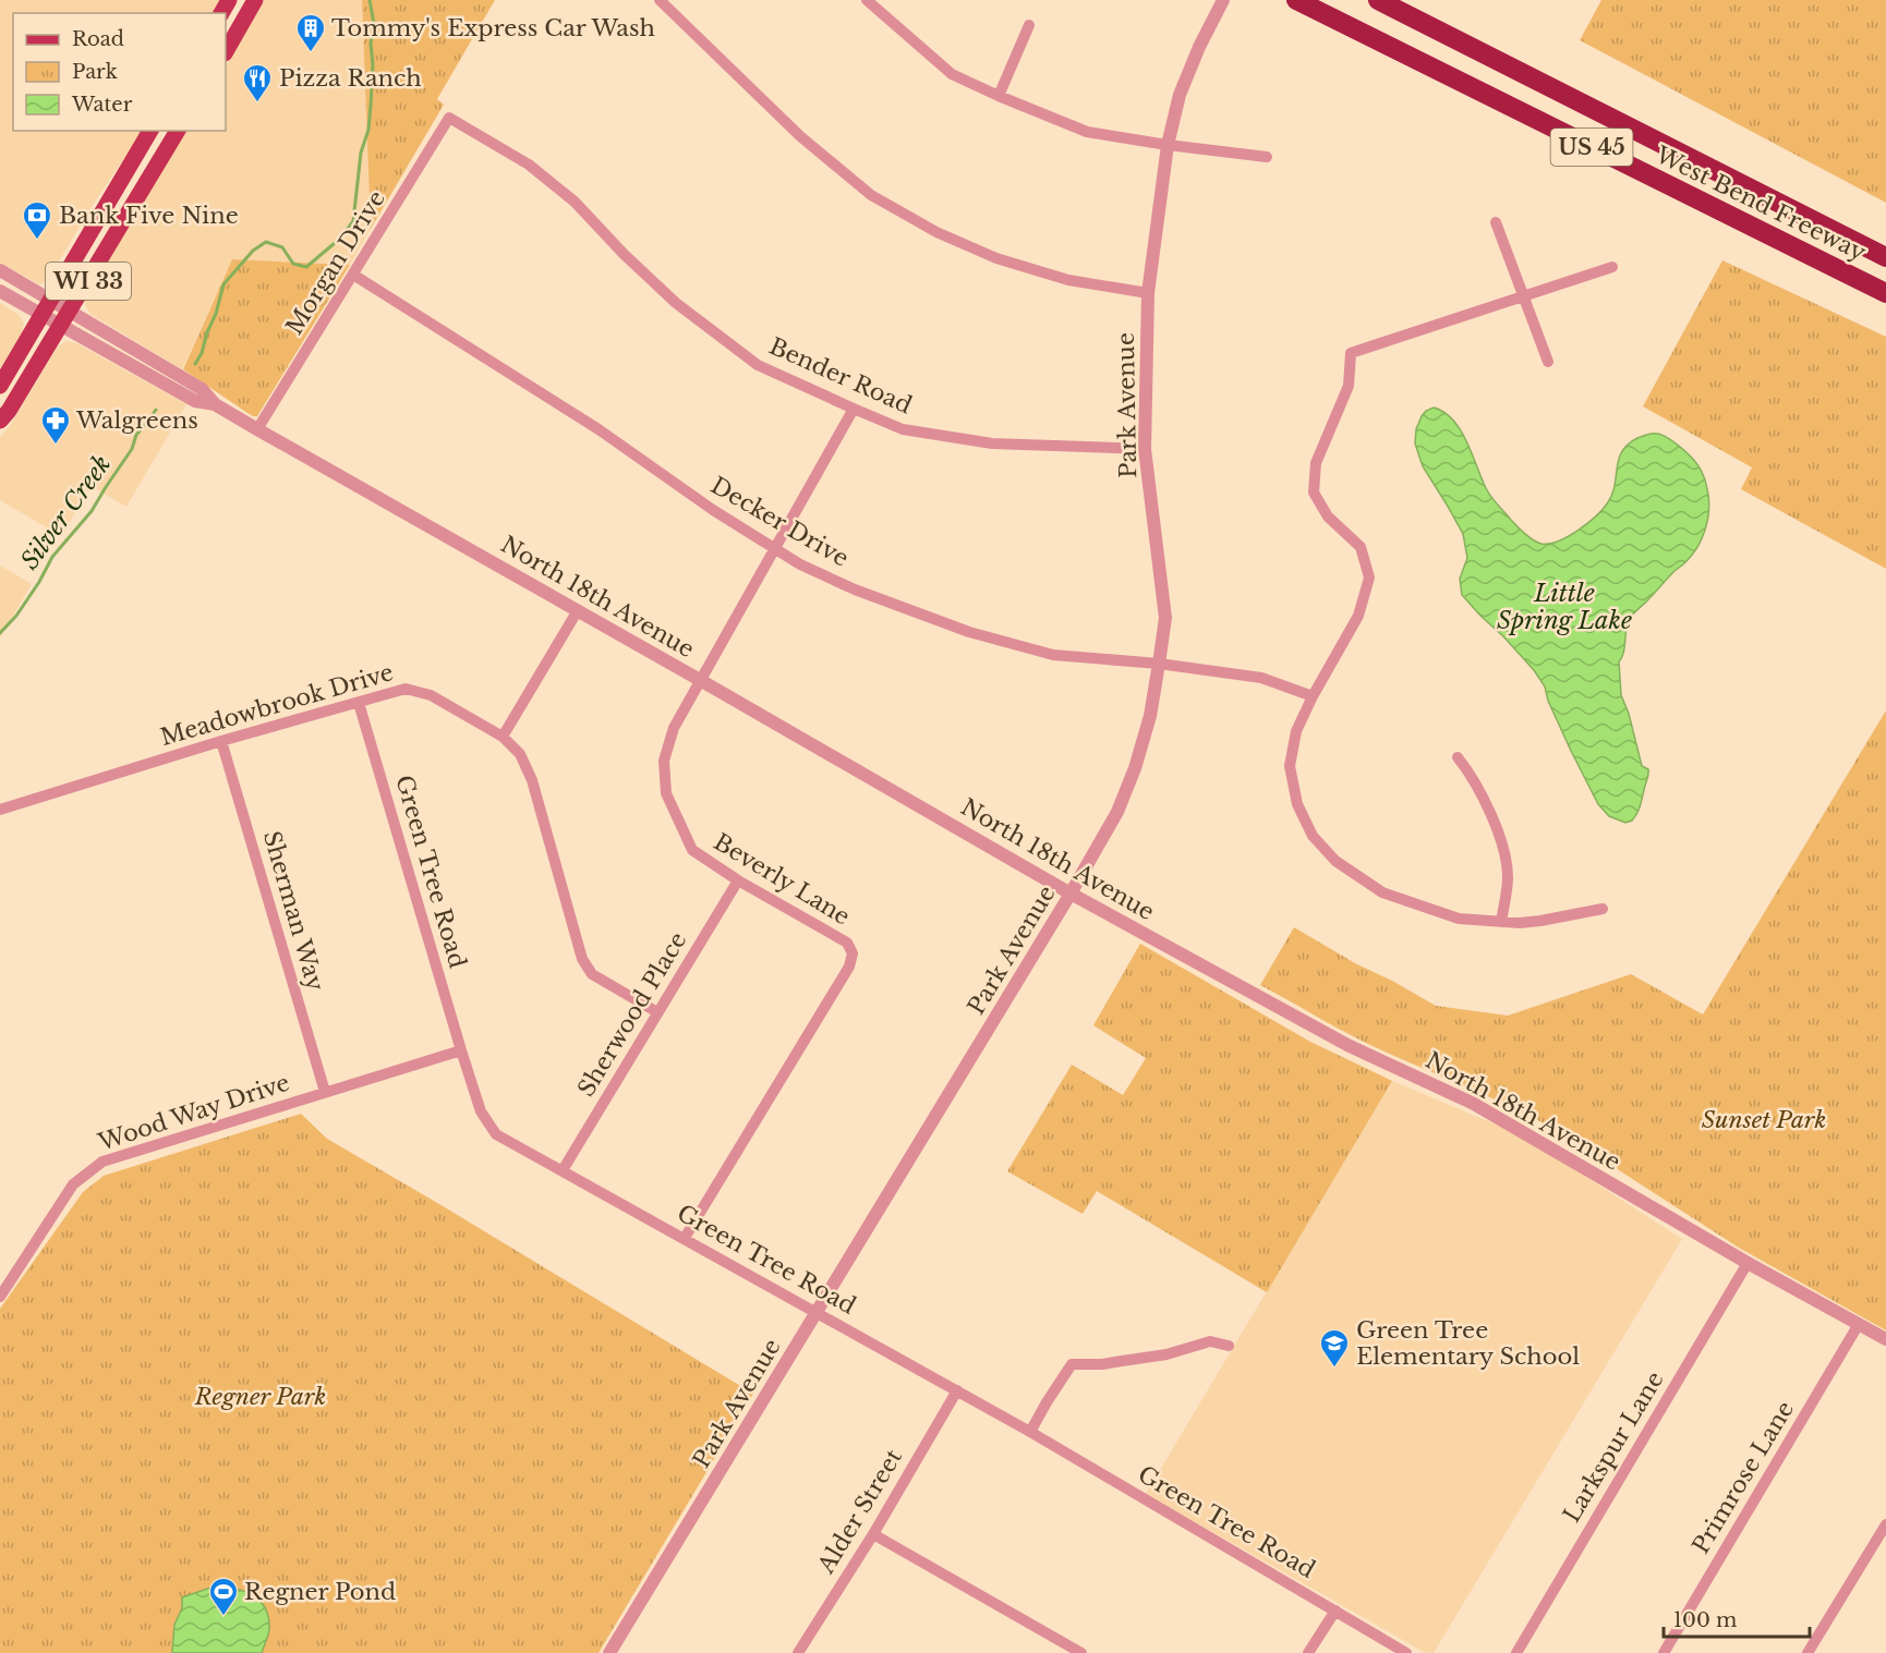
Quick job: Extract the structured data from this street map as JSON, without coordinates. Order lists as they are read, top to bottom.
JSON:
{
  "streets": {
    "highway": ["US 45", "West Bend Freeway"],
    "main road": ["WI 33"],
    "street": [
      "Morgan Drive",
      "Bender Road",
      "Park Avenue",
      "Decker Drive",
      "North 18th Avenue",
      "Meadowbrook Drive",
      "Green Tree Road",
      "Beverly Lane",
      "Sherman Way",
      "Sherwood Place",
      "Wood Way Drive",
      "Larkspur Lane",
      "Primrose Lane",
      "Alder Street"
    ]
  },
  "crossings": [
    ["Morgan Drive", "Bender Road"],
    ["Morgan Drive", "Decker Drive"],
    ["Morgan Drive", "North 18th Avenue"],
    ["WI 33", "North 18th Avenue"],
    ["Bender Road", "Park Avenue"],
    ["Bender Road", "Beverly Lane"],
    ["Park Avenue", "Decker Drive"],
    ["Park Avenue", "North 18th Avenue"],
    ["Park Avenue", "Green Tree Road"],
    ["Decker Drive", "Beverly Lane"],
    ["North 18th Avenue", "Beverly Lane"],
    ["North 18th Avenue", "Larkspur Lane"],
    ["North 18th Avenue", "Primrose Lane"],
    ["Meadowbrook Drive", "Green Tree Road"],
    ["Meadowbrook Drive", "Sherman Way"],
    ["Meadowbrook Drive", "Sherwood Place"],
    ["Green Tree Road", "Beverly Lane"],
    ["Green Tree Road", "Sherwood Place"],
    ["Green Tree Road", "Wood Way Drive"],
    ["Green Tree Road", "Alder Street"],
    ["Beverly Lane", "Sherwood Place"],
    ["Sherman Way", "Wood Way Drive"]
  ],
  "water": ["Silver Creek", "Little Spring Lake"],
  "parks": ["Sunset Park", "Regner Park"],
  "places": {
    "building": ["Tommy's Express Car Wash"],
    "restaurant": ["Pizza Ranch"],
    "bank": ["Bank Five Nine"],
    "pharmacy": ["Walgreens"],
    "school or university": ["Green Tree Elementary School"],
    "sports": ["Regner Pond"]
  },
  "legend": ["Road", "Park", "Water"],
  "scale_bar": "100 m"
}
